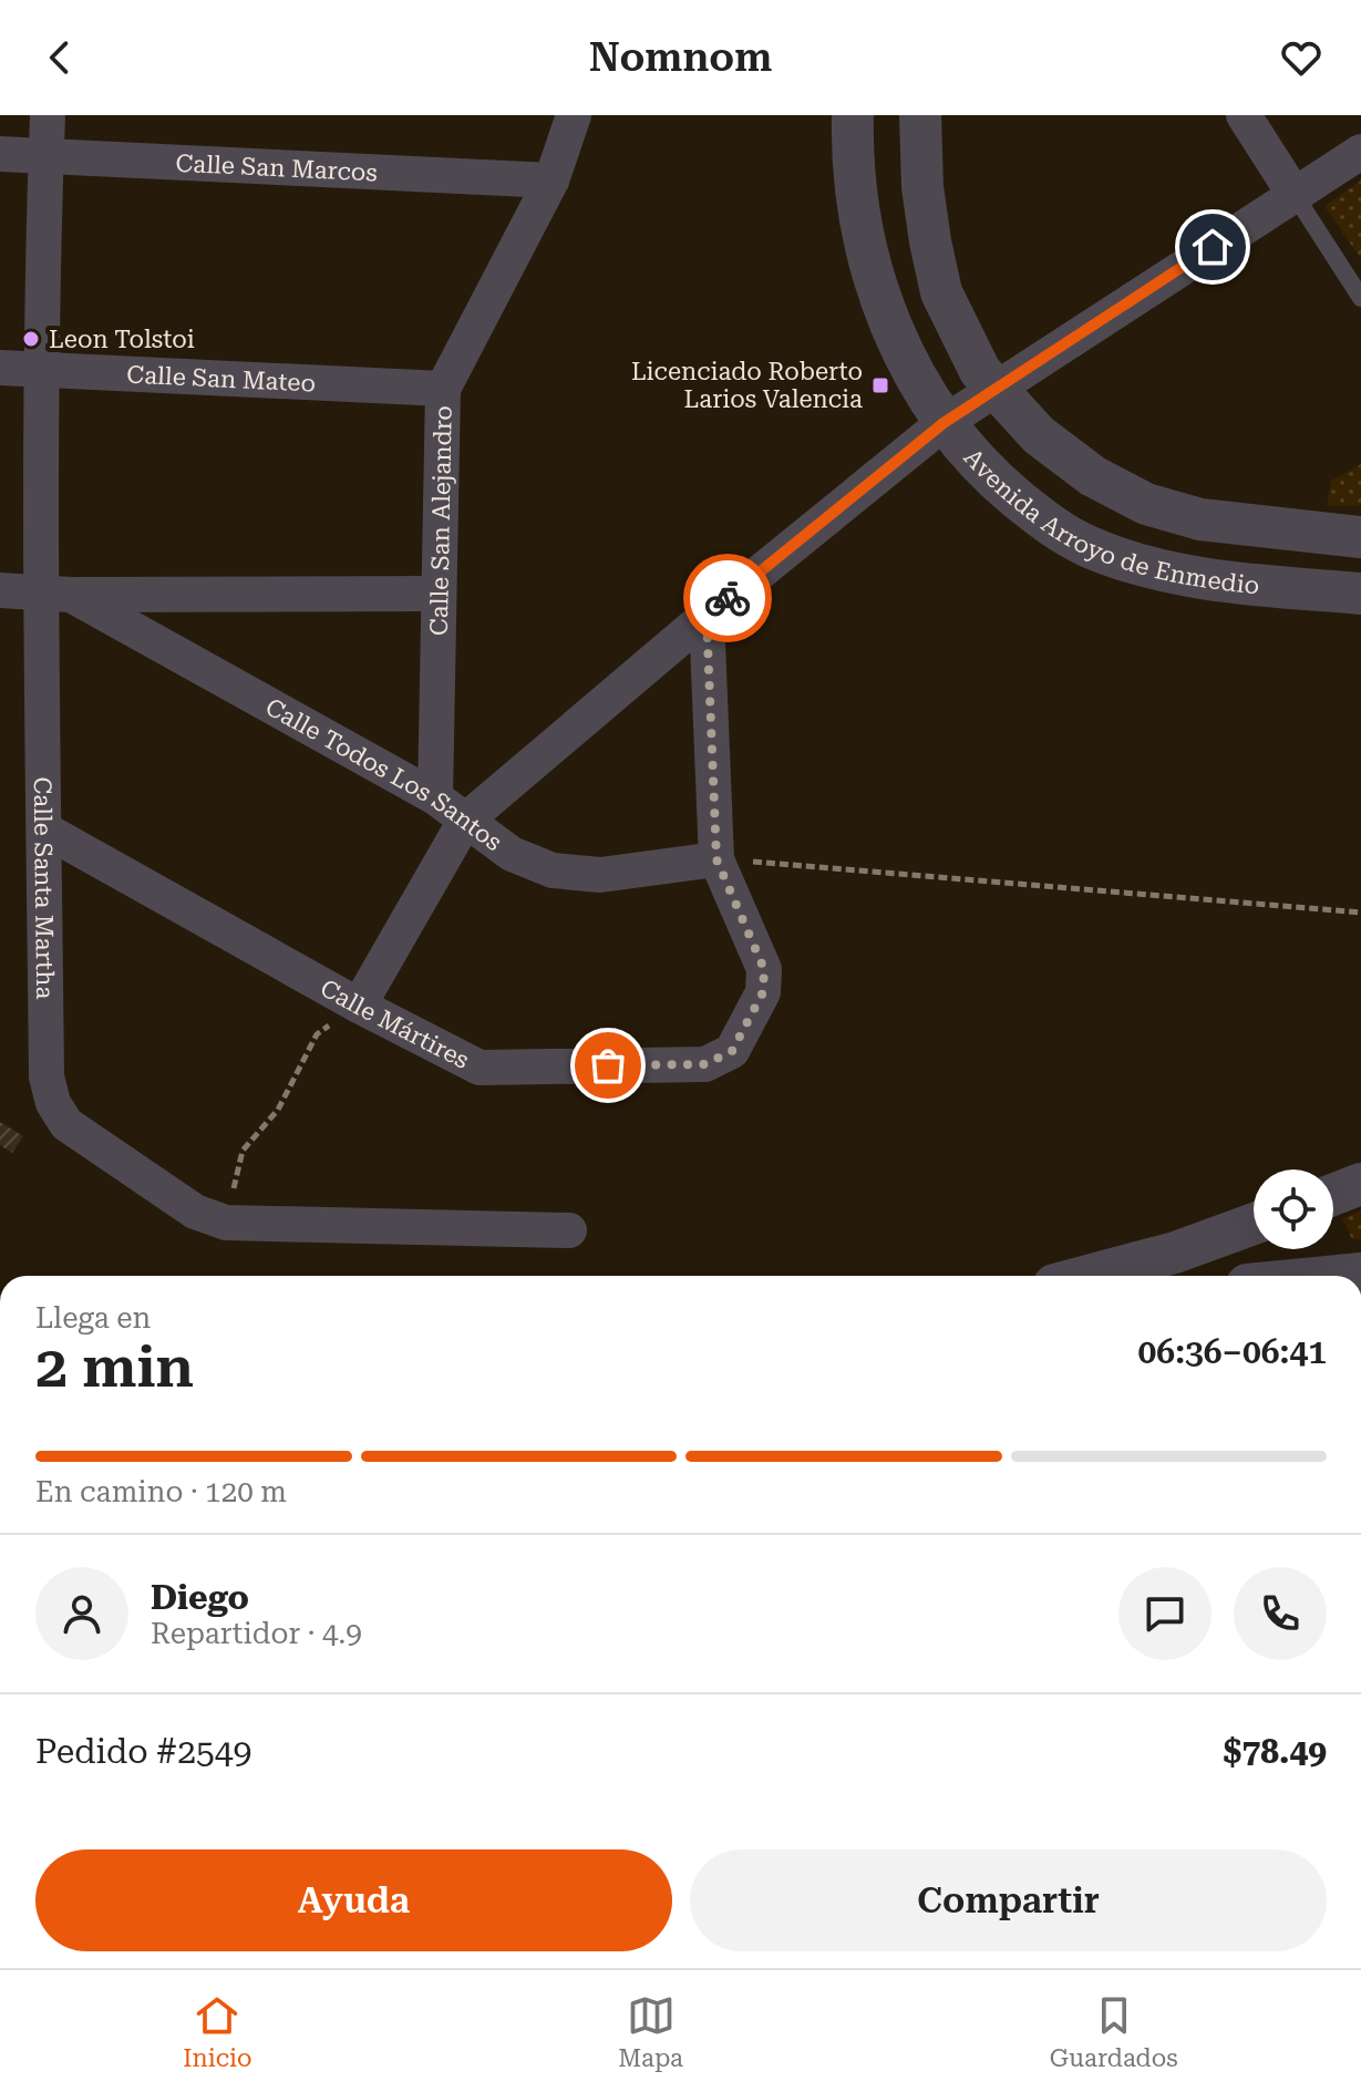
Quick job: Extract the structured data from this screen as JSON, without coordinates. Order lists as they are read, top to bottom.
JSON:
{
  "streets": {
    "street": [
      "Calle San Marcos",
      "Calle San Mateo",
      "Avenida Arroyo de Enmedio",
      "Calle San Alejandro",
      "Calle Todos Los Santos",
      "Calle Santa Martha",
      "Calle Mártires"
    ]
  },
  "crossings": [
    ["Calle San Marcos", "Calle San Alejandro"],
    ["Calle San Marcos", "Calle Santa Martha"],
    ["Calle San Mateo", "Calle San Alejandro"],
    ["Calle San Mateo", "Calle Santa Martha"],
    ["Calle San Alejandro", "Calle Todos Los Santos"],
    ["Calle Todos Los Santos", "Calle Santa Martha"],
    ["Calle Todos Los Santos", "Calle Mártires"],
    ["Calle Santa Martha", "Calle Mártires"]
  ],
  "places": {
    "other": ["Leon Tolstoi"],
    "transit": ["Licenciado Roberto Larios Valencia"]
  },
  "page": {
    "header": "Nomnom",
    "heading": ["2 min", "Llega en", "06:36–06:41"],
    "panel": [
      "Diego",
      "Repartidor · 4.9",
      "Pedido #2549",
      "$78.49"
    ],
    "bar": "En camino · 120 m",
    "buttons": ["Ayuda", "Compartir"],
    "tabs": ["Inicio", "Mapa", "Guardados"]
  }
}
